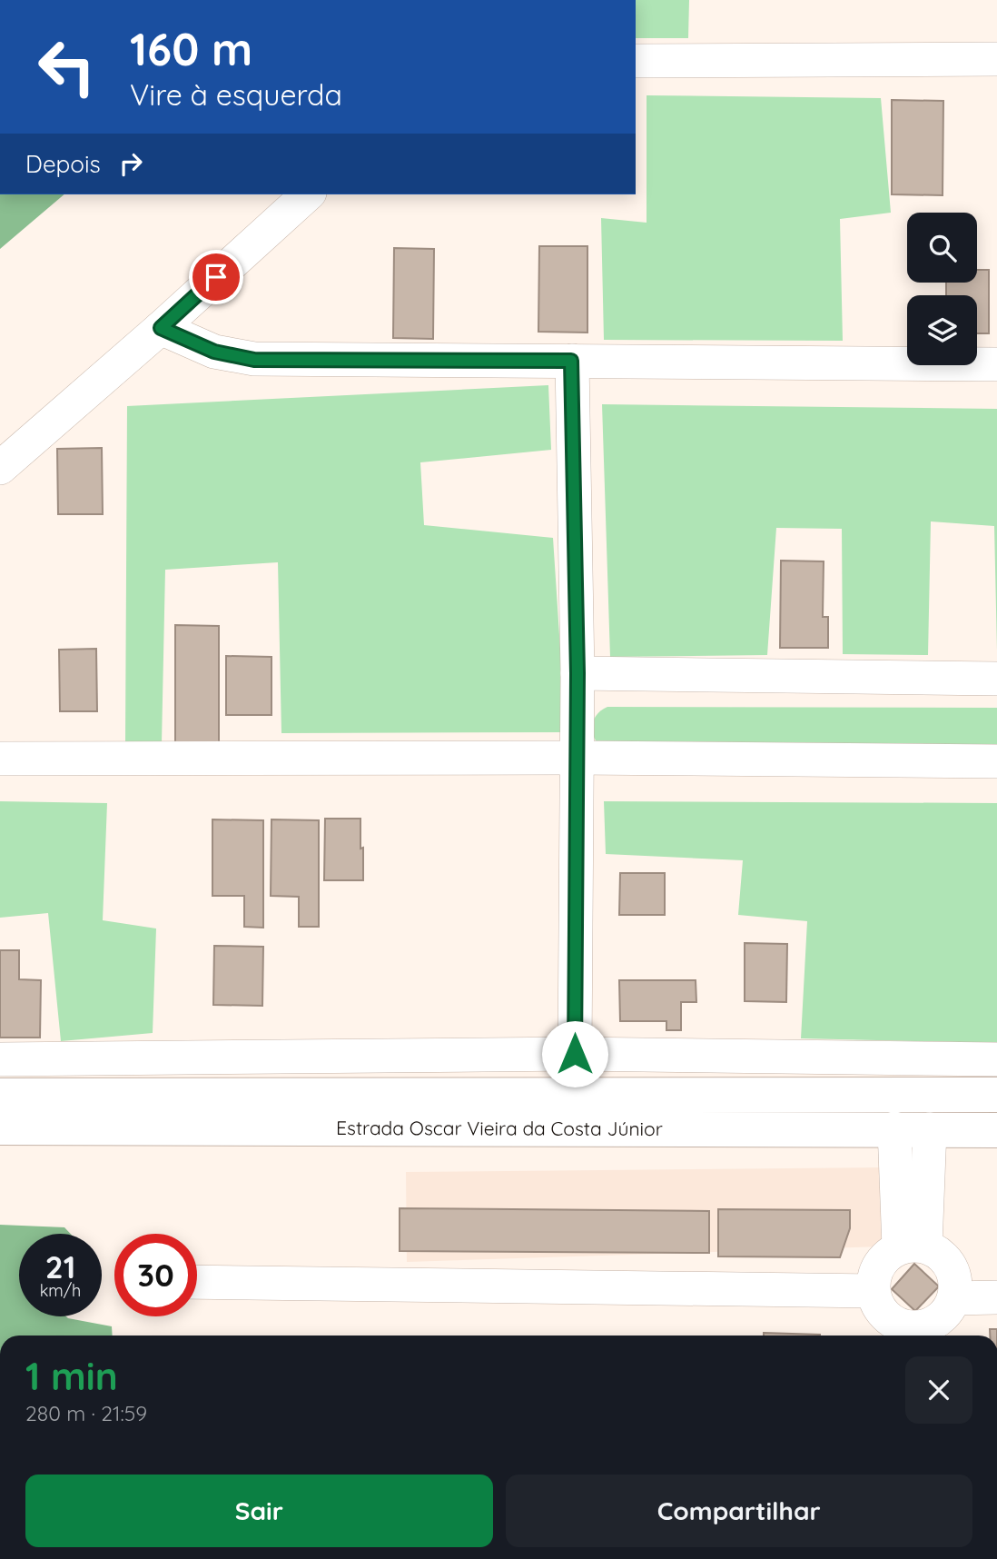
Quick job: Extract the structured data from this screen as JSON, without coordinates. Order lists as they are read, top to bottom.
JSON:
{
  "streets": {
    "main road": ["Estrada Oscar Vieira da Costa Júnior"]
  },
  "page": {
    "turn": ["160 m", "Vire à esquerda"],
    "then": "Depois",
    "speed": "21 km/h",
    "limit": "30",
    "heading": ["1 min", "280 m · 21:59"],
    "buttons": ["Sair", "Compartilhar"]
  }
}
